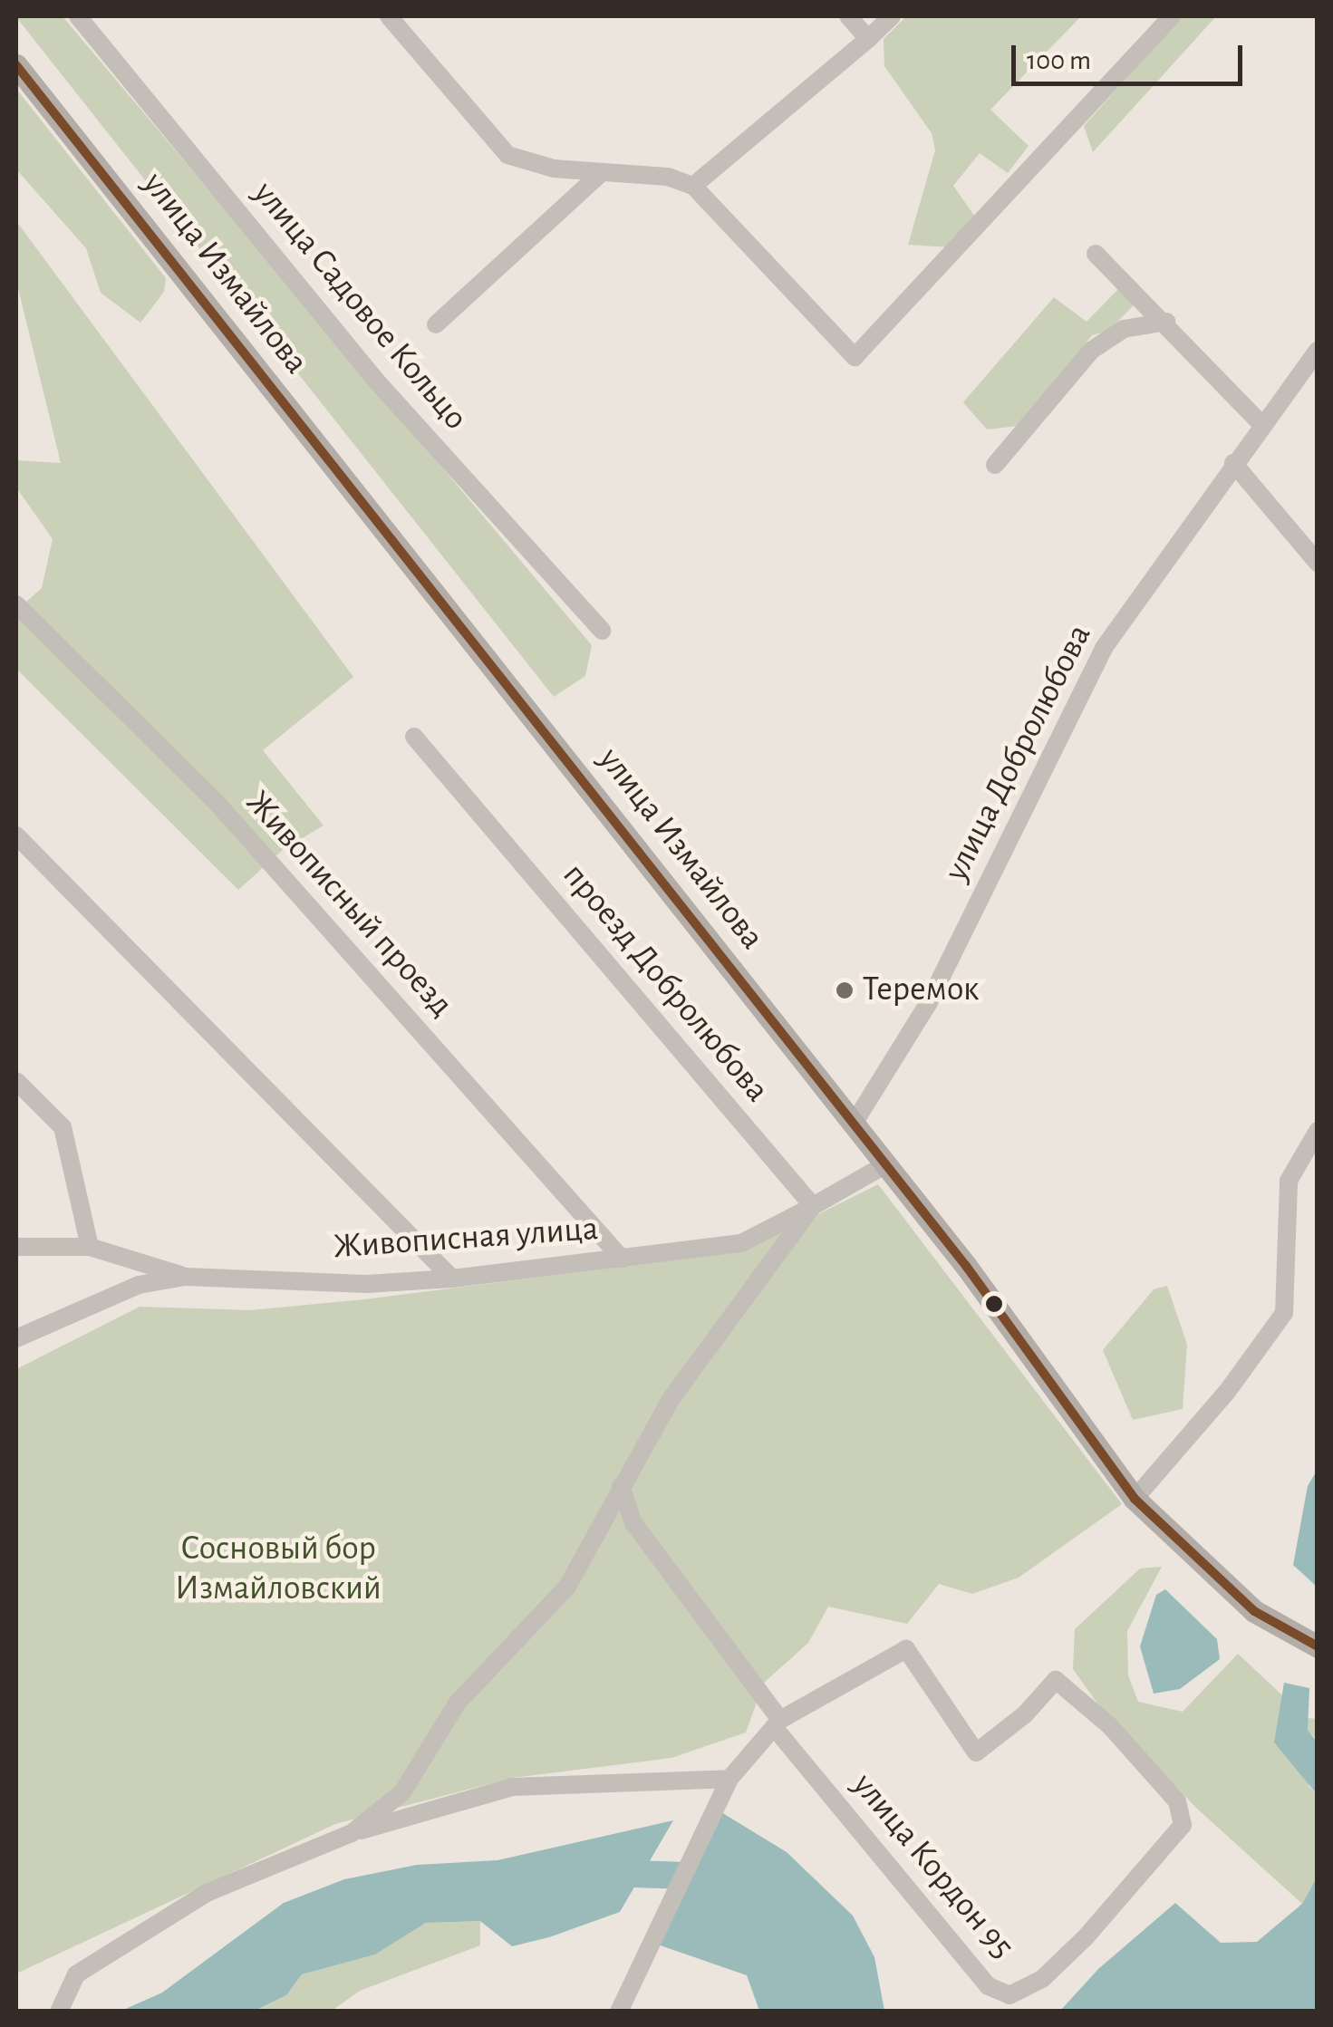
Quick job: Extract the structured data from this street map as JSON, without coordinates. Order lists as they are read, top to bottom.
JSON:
{
  "streets": {
    "main road": ["улица Измайлова"],
    "street": [
      "улица Садовое Кольцо",
      "улица Добролюбова",
      "Живописный проезд",
      "проезд Добролюбова",
      "Живописная улица",
      "улица Кордон 95"
    ]
  },
  "crossings": [
    ["улица Измайлова", "улица Добролюбова"],
    ["Живописный проезд", "Живописная улица"],
    ["проезд Добролюбова", "Живописная улица"]
  ],
  "parks": ["Сосновый бор Измайловский"],
  "places": ["Теремок"],
  "scale_bar": "100 m"
}
